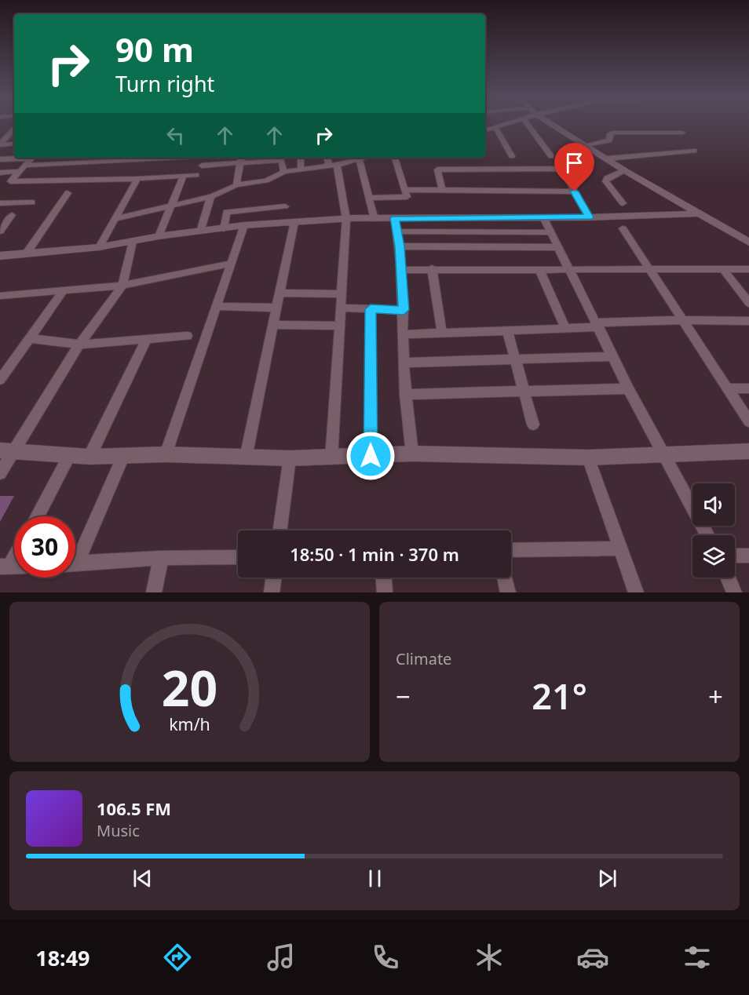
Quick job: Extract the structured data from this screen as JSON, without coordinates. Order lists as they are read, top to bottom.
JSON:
{
  "page": {
    "turn": ["90 m", "Turn right"],
    "limit": "30",
    "trip": "18:50 · 1 min · 370 m",
    "tile": "Climate",
    "heat": ["−", "21°", "+"],
    "song": ["106.5 FM", "Music"],
    "tabs": "18:49",
    "gauge": ["20", "km/h"]
  }
}
